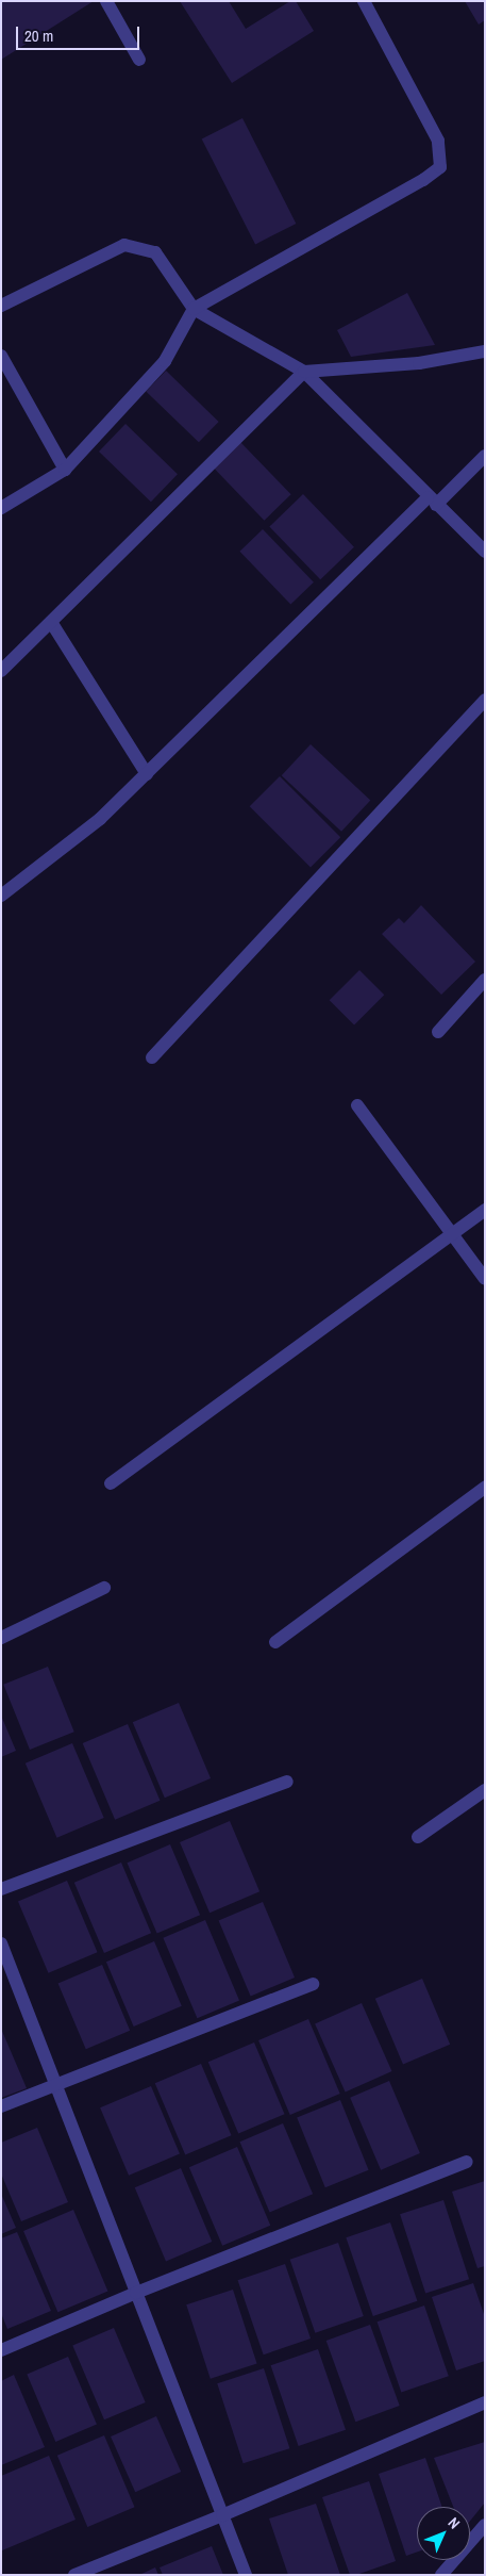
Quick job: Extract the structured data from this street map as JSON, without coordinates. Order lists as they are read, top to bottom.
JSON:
{
  "scale_bar": "20 m",
  "north": "top right"
}
